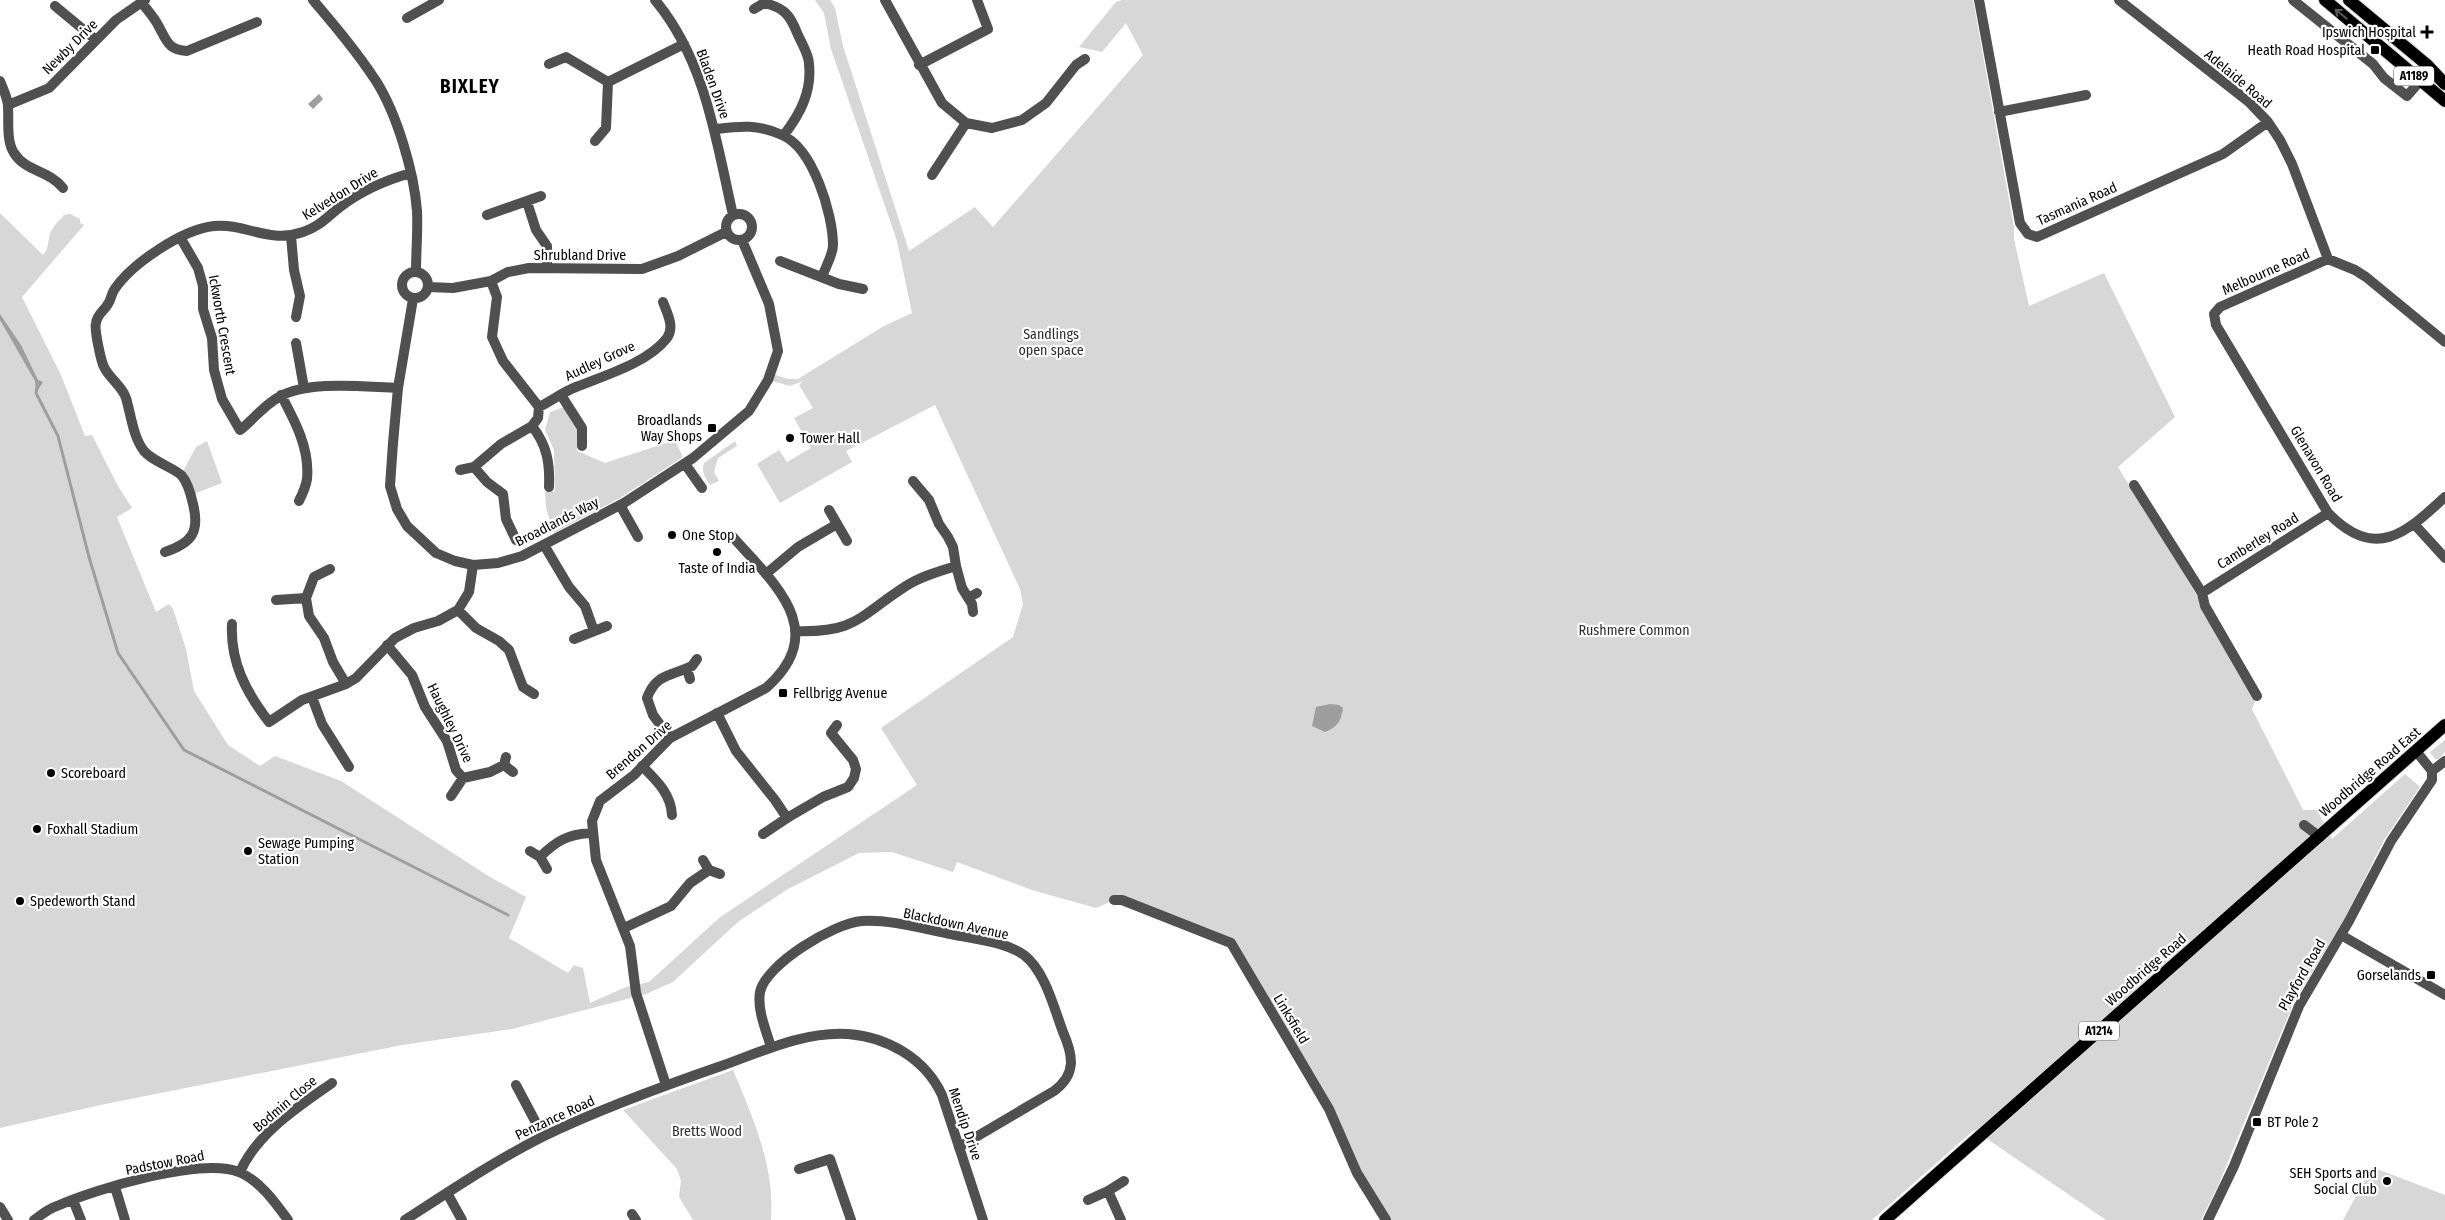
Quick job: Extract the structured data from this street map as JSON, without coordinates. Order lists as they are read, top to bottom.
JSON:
{
  "streets": {
    "main road": [
      "A1189",
      "Woodbridge Road East",
      "Woodbridge Road",
      "A1214"
    ],
    "street": [
      "Newby Drive",
      "Adelaide Road",
      "Bladen Drive",
      "Kelvedon Drive",
      "Tasmania Road",
      "Shrubland Drive",
      "Melbourne Road",
      "Ickworth Crescent",
      "Audley Grove",
      "Glenavon Road",
      "Broadlands Way",
      "Camberley Road",
      "Haughley Drive",
      "Brendon Drive",
      "Blackdown Avenue",
      "Playford Road",
      "Linksfield",
      "Bodmin Close",
      "Penzance Road",
      "Mendip Drive",
      "Padstow Road"
    ]
  },
  "crossings": [
    ["Adelaide Road", "Tasmania Road"],
    ["Adelaide Road", "Melbourne Road"],
    ["Bladen Drive", "Shrubland Drive"],
    ["Bladen Drive", "Broadlands Way"],
    ["Kelvedon Drive", "Ickworth Crescent"],
    ["Shrubland Drive", "Broadlands Way"],
    ["Melbourne Road", "Glenavon Road"],
    ["Ickworth Crescent", "Broadlands Way"],
    ["Glenavon Road", "Camberley Road"],
    ["Brendon Drive", "Penzance Road"],
    ["Woodbridge Road East", "Woodbridge Road"],
    ["Blackdown Avenue", "Mendip Drive"],
    ["Bodmin Close", "Padstow Road"],
    ["Penzance Road", "Mendip Drive"]
  ],
  "districts": ["BIXLEY"],
  "parks": ["Sandlings open space", "Rushmere Common", "Bretts Wood"],
  "places": {
    "health": ["Ipswich Hospital"],
    "transit": [
      "Heath Road Hospital",
      "Broadlands Way Shops",
      "Fellbrigg Avenue",
      "Gorselands",
      "BT Pole 2"
    ],
    "other": [
      "Tower Hall",
      "One Stop",
      "Taste of India",
      "Scoreboard",
      "Foxhall Stadium",
      "Sewage Pumping Station",
      "Spedeworth Stand",
      "SEH Sports and Social Club"
    ]
  }
}
